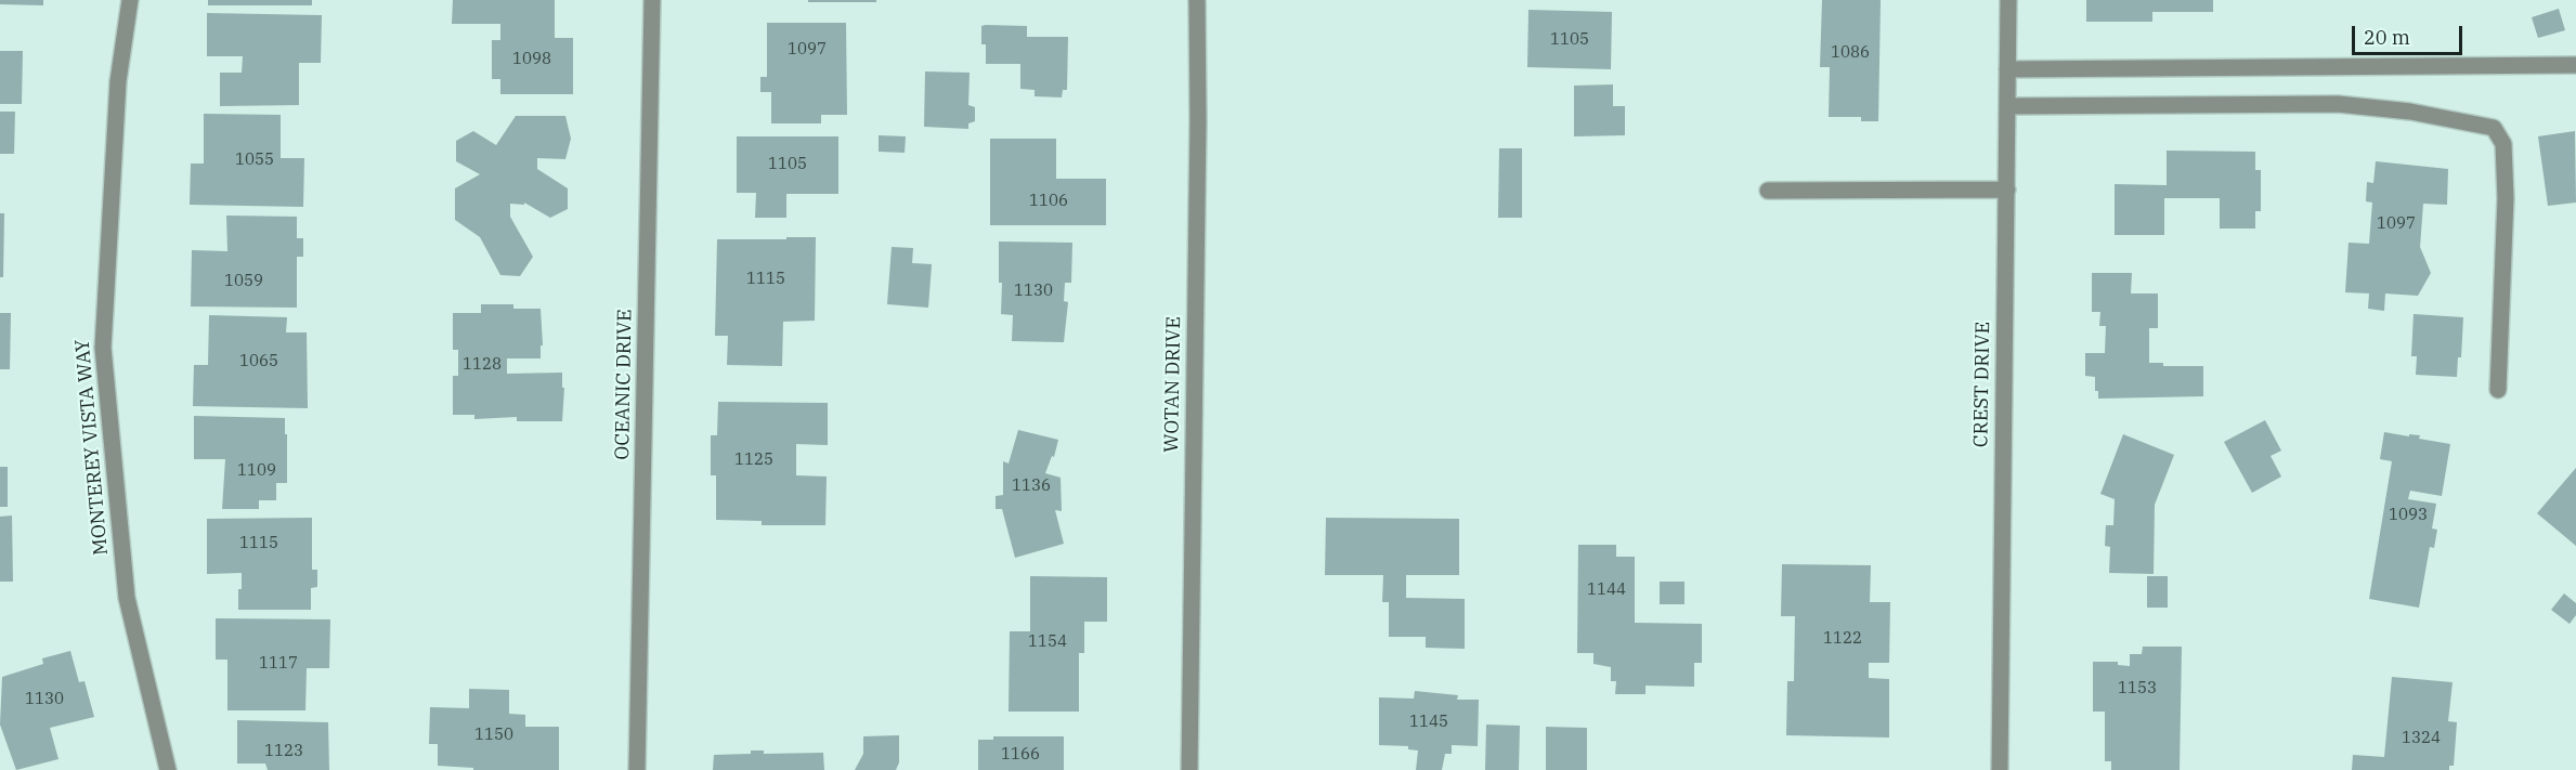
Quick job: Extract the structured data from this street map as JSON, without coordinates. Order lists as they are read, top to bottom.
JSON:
{
  "streets": {
    "street": [
      "OCEANIC DRIVE",
      "WOTAN DRIVE",
      "CREST DRIVE",
      "MONTEREY VISTA WAY"
    ]
  },
  "house_numbers": [
    "1105",
    "1097",
    "1086",
    "1098",
    "1055",
    "1105",
    "1106",
    "1097",
    "1115",
    "1059",
    "1130",
    "1065",
    "1128",
    "1125",
    "1109",
    "1136",
    "1093",
    "1115",
    "1144",
    "1122",
    "1154",
    "1117",
    "1153",
    "1130",
    "1145",
    "1150",
    "1324",
    "1123",
    "1166"
  ],
  "scale_bar": "20 m"
}
